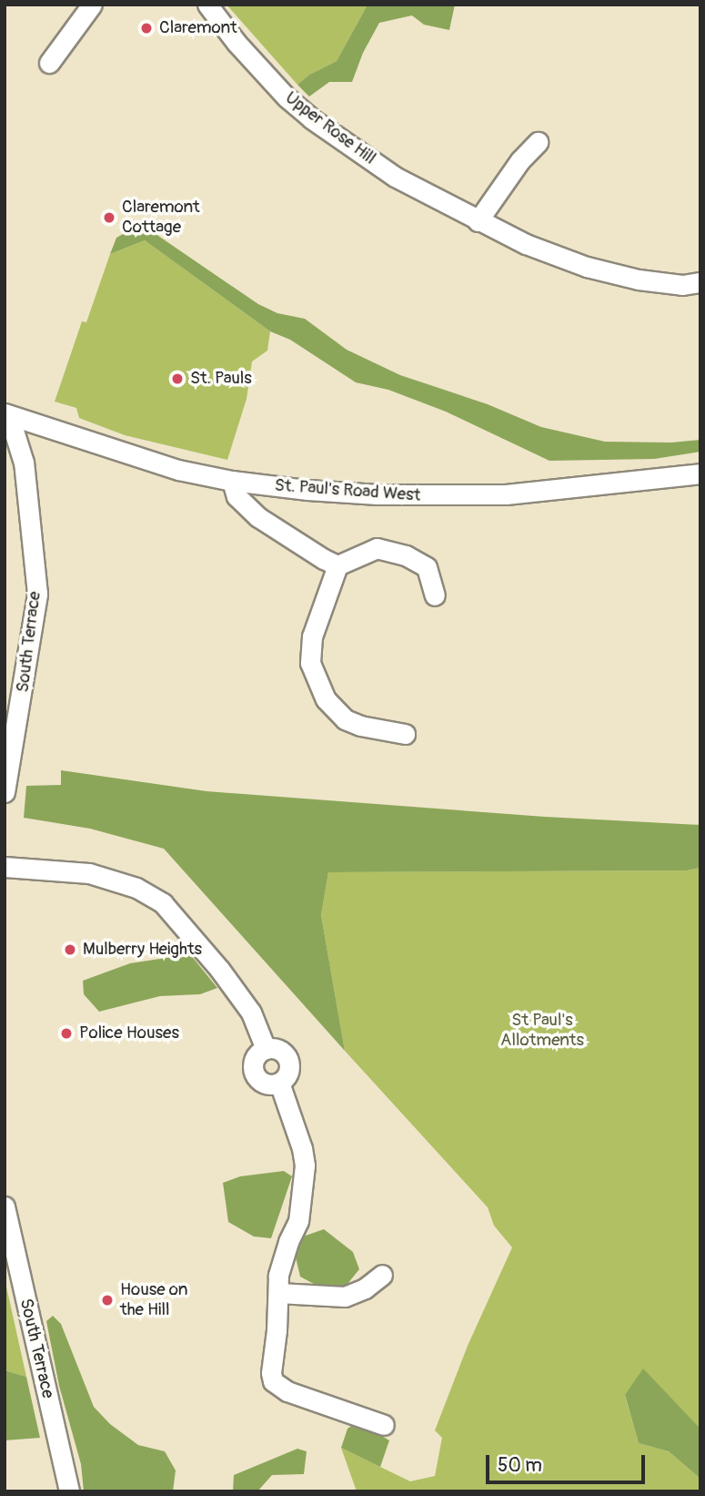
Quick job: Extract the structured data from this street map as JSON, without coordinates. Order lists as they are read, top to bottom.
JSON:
{
  "streets": {
    "street": ["Upper Rose Hill", "St. Paul's Road West", "South Terrace"]
  },
  "crossings": [
    ["St. Paul's Road West", "South Terrace"]
  ],
  "parks": ["St Paul's Allotments"],
  "places": [
    "Claremont",
    "Claremont Cottage",
    "St. Pauls",
    "Mulberry Heights",
    "Police Houses",
    "House on the Hill"
  ],
  "scale_bar": "50 m"
}
